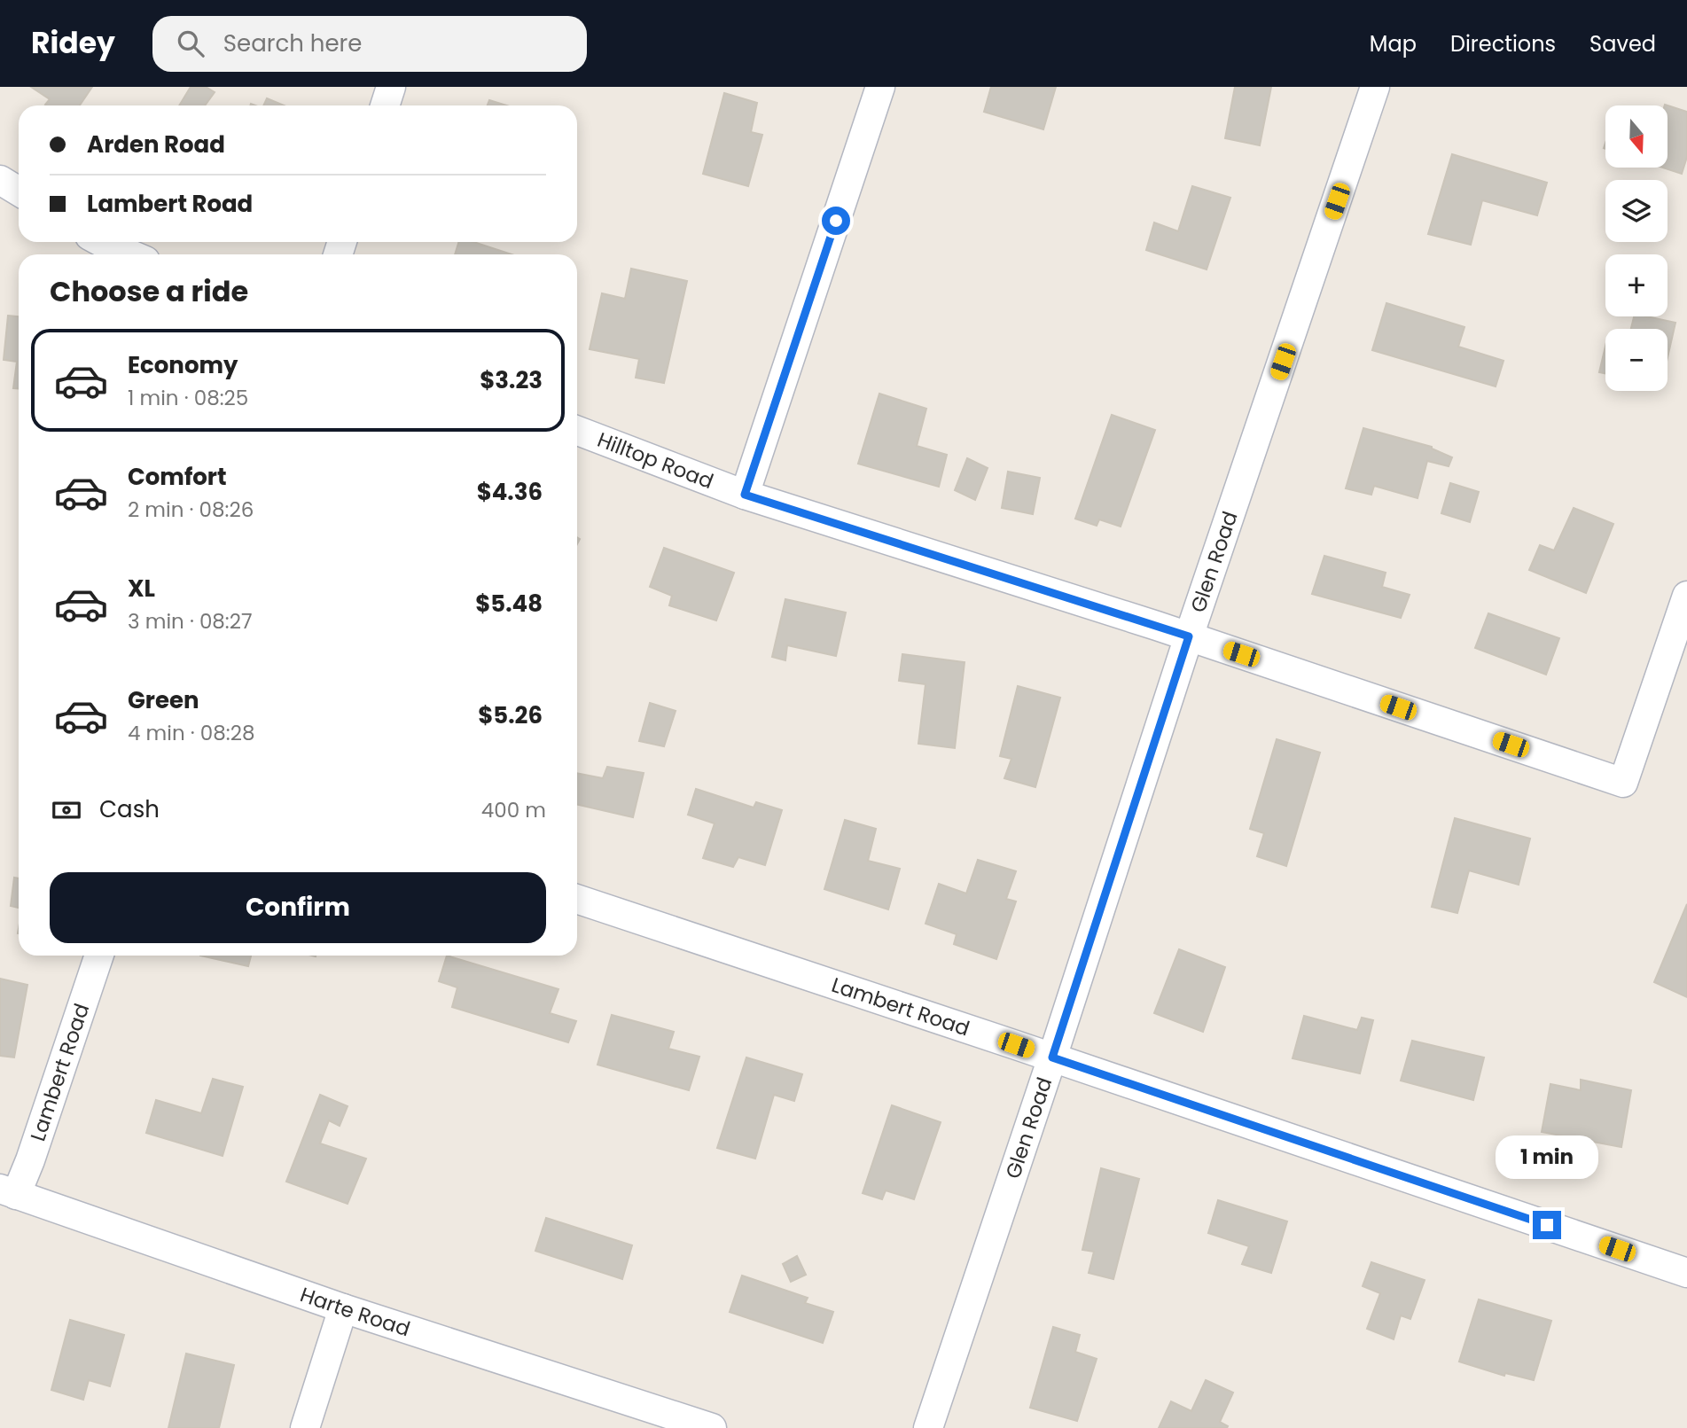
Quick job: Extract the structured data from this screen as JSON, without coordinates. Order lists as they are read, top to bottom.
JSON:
{
  "streets": {
    "street": [
      "Hilltop Road",
      "Glen Road",
      "Lambert Road",
      "Harte Road"
    ]
  },
  "crossings": [
    ["Hilltop Road", "Glen Road"],
    ["Glen Road", "Lambert Road"],
    ["Lambert Road", "Harte Road"]
  ],
  "north": "bottom",
  "page": {
    "header": "Ridey",
    "search": "Search here",
    "nav": ["Map", "Directions", "Saved"],
    "map_buttons": ["+", "−"],
    "banner": ["Arden Road", "Lambert Road"],
    "heading": "Choose a ride",
    "list": [
      {
        "name": "Economy",
        "note": "1 min · 08:25",
        "value": "$3.23"
      },
      {
        "name": "Comfort",
        "note": "2 min · 08:26",
        "value": "$4.36"
      },
      {
        "name": "XL",
        "note": "3 min · 08:27",
        "value": "$5.48"
      },
      {
        "name": "Green",
        "note": "4 min · 08:28",
        "value": "$5.26"
      }
    ],
    "pay": ["Cash", "400 m"],
    "buttons": "Confirm",
    "bubble": "1 min"
  }
}
